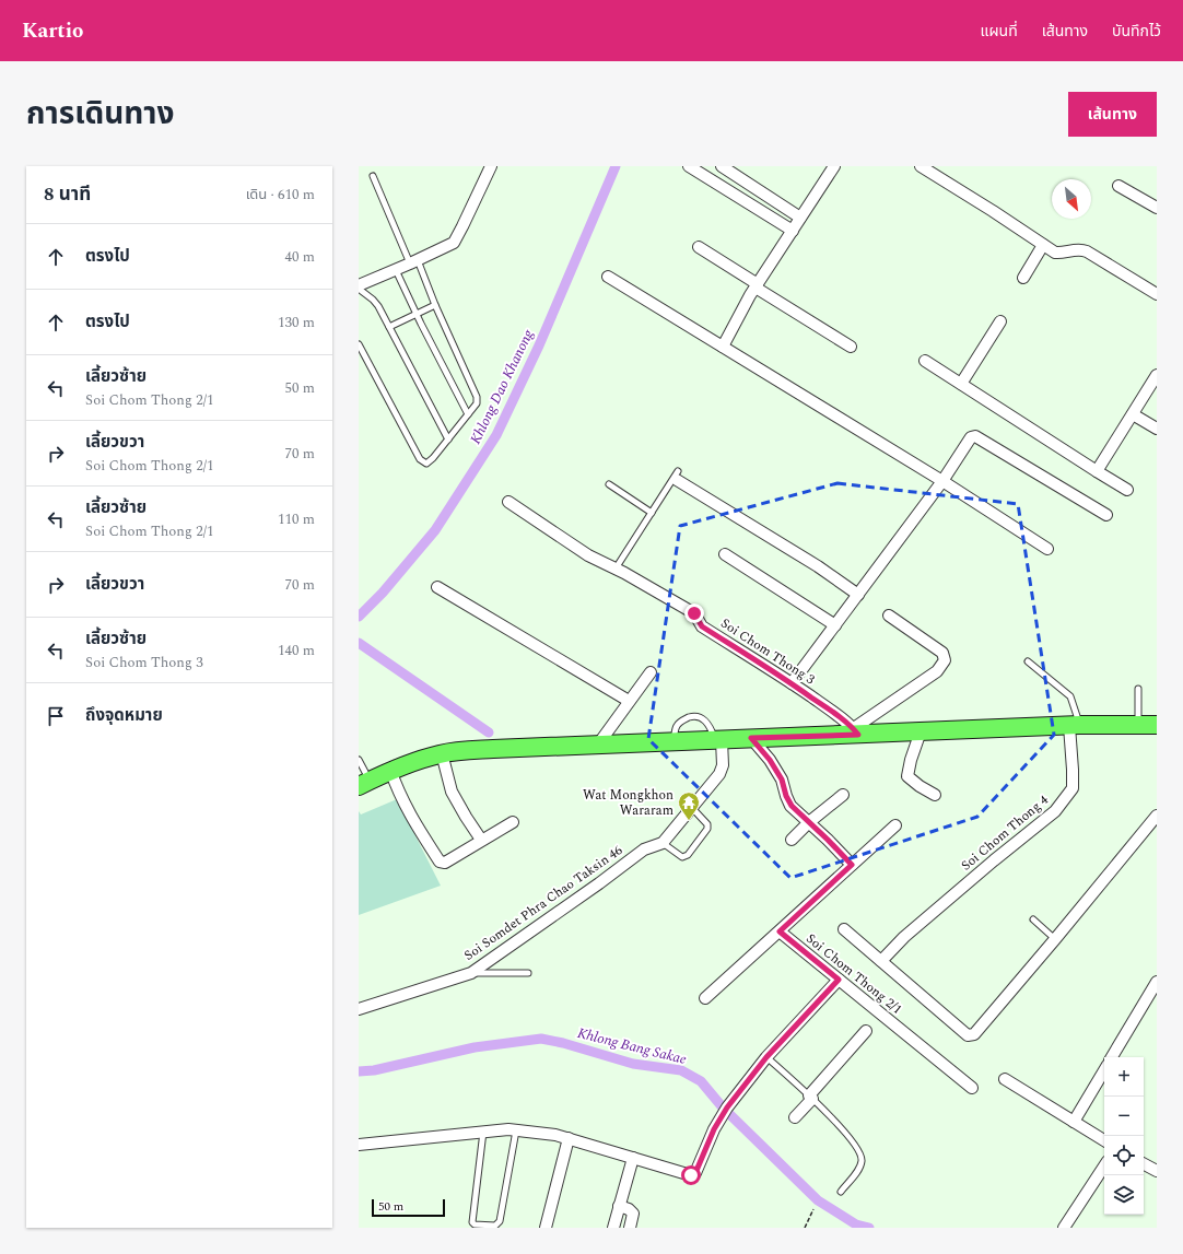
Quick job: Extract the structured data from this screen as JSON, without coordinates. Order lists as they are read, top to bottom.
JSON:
{
  "streets": {
    "street": [
      "Soi Chom Thong 3",
      "Soi Chom Thong 4",
      "Soi Somdet Phra Chao Taksin 46",
      "Soi Chom Thong 2/1"
    ]
  },
  "water": ["Khlong Dao Khanong", "Khlong Bang Sakae"],
  "places": {
    "temple": ["Wat Mongkhon Wararam"]
  },
  "scale_bar": "50 m",
  "north": "bottom right",
  "page": {
    "header": "Kartio",
    "nav": ["แผนที่", "เส้นทาง", "บันทึกไว้"],
    "title": "การเดินทาง",
    "buttons": "เส้นทาง",
    "heading": ["8 นาที", "เดิน · 610 m"],
    "list": [
      ["ตรงไป", "40 m"],
      ["ตรงไป", "130 m"],
      ["เลี้ยวซ้าย", "Soi Chom Thong 2/1", "50 m"],
      ["เลี้ยวขวา", "Soi Chom Thong 2/1", "70 m"],
      ["เลี้ยวซ้าย", "Soi Chom Thong 2/1", "110 m"],
      ["เลี้ยวขวา", "70 m"],
      ["เลี้ยวซ้าย", "Soi Chom Thong 3", "140 m"],
      "ถึงจุดหมาย"
    ],
    "map_buttons": ["+", "−"],
    "scale": "50 m"
  }
}
